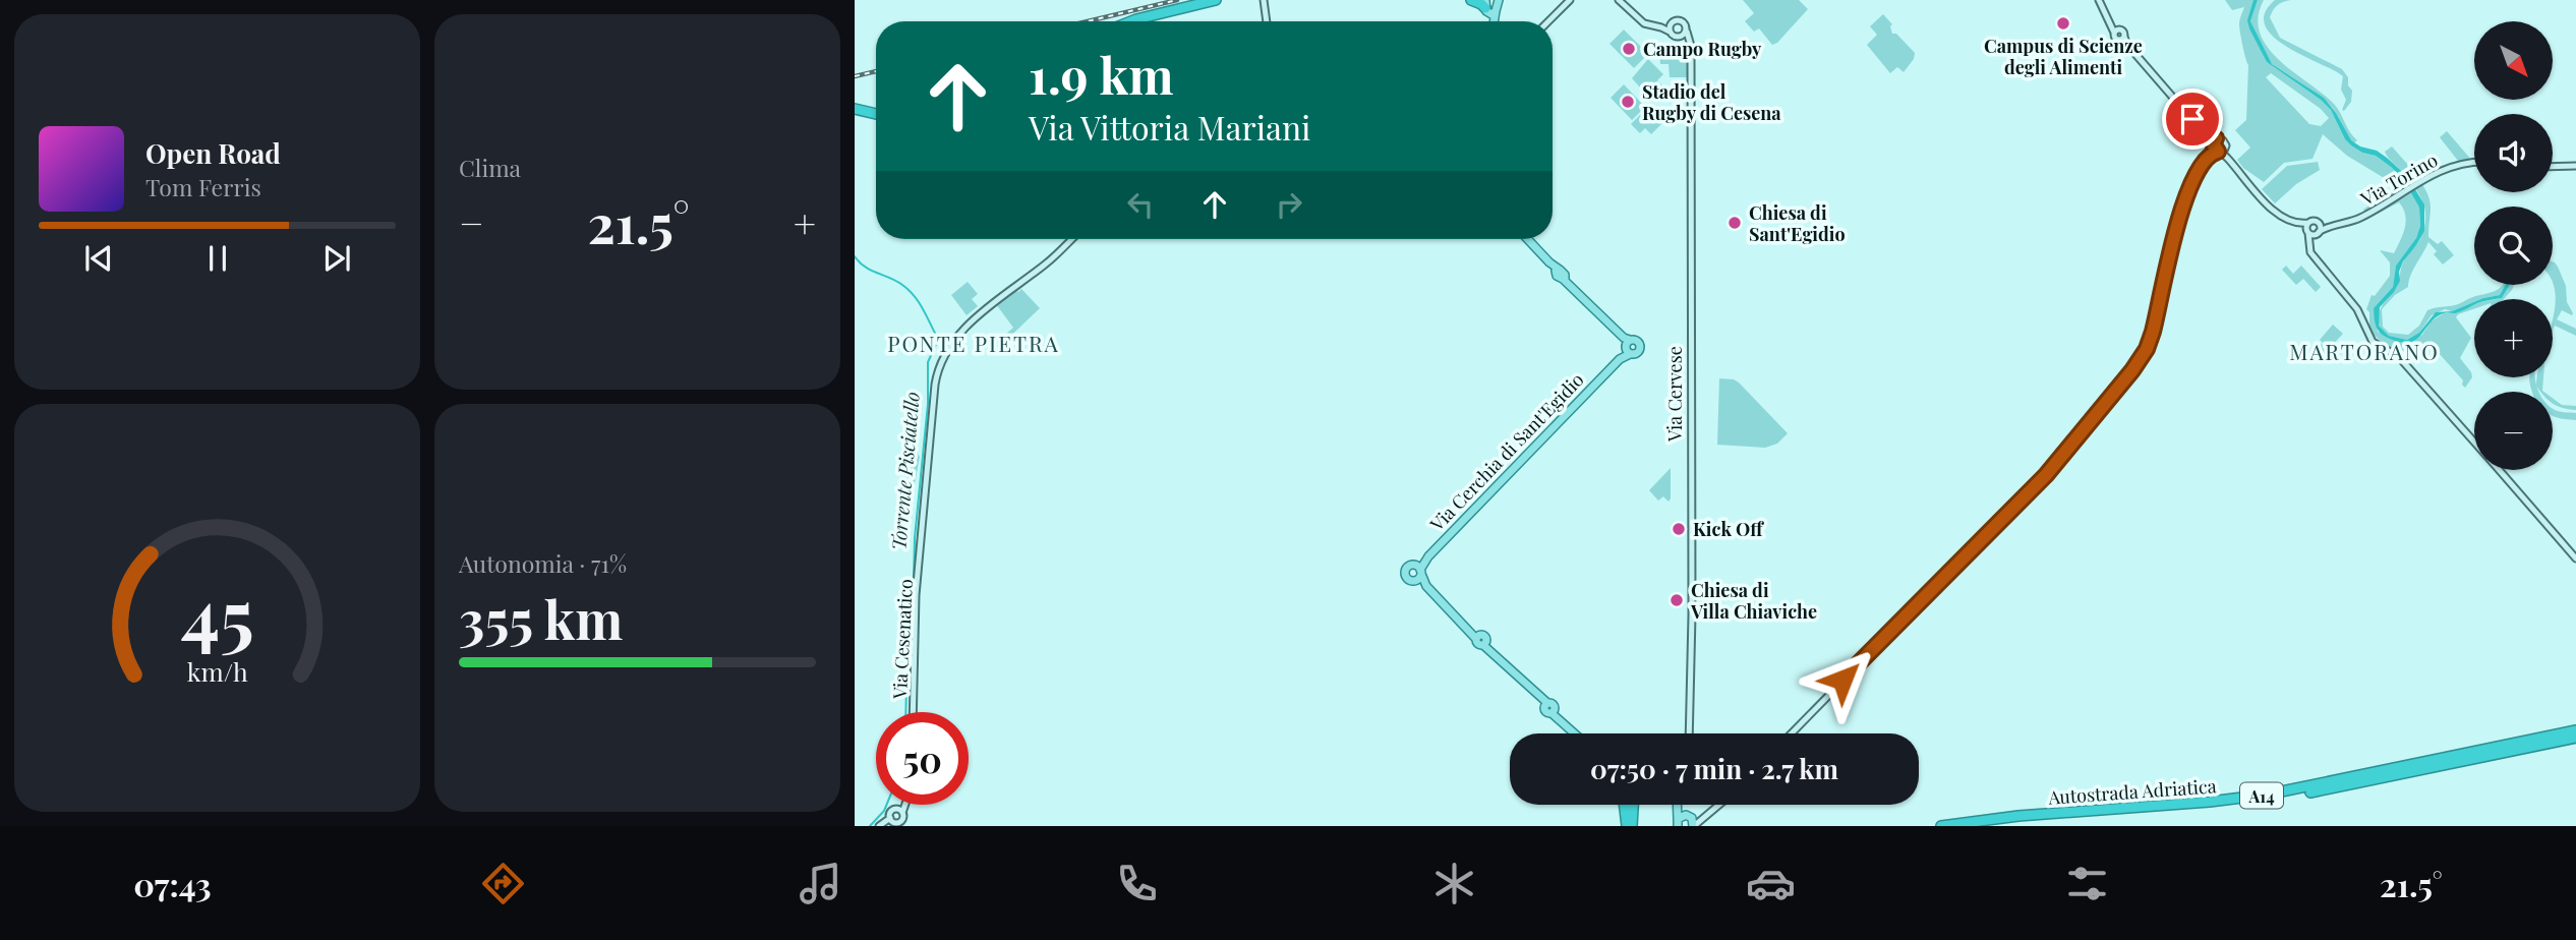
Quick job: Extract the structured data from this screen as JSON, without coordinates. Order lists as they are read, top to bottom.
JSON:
{
  "streets": {
    "highway": ["Autostrada Adriatica", "A14"],
    "main road": [
      "Via Torino",
      "Via Cervese",
      "Via Cerchia di Sant'Egidio",
      "Via Cesenatico"
    ]
  },
  "districts": ["PONTE PIETRA", "MARTORANO"],
  "water": ["Torrente Pisciatello"],
  "places": [
    "Campus di Scienze degli Alimenti",
    "Campo Rugby",
    "Stadio del Rugby di Cesena",
    "Chiesa di Sant'Egidio",
    "Kick Off",
    "Chiesa di Villa Chiaviche"
  ],
  "north": "bottom right",
  "page": {
    "tile": [
      "Clima",
      ["Autonomia · 71%", "355 km"]
    ],
    "map_buttons": ["+", "−"],
    "turn": ["1.9 km", "Via Vittoria Mariani"],
    "song": ["Open Road", "Tom Ferris"],
    "heat": ["−", "21.5°", "+"],
    "limit": "50",
    "trip": "07:50 · 7 min · 2.7 km",
    "tabs": ["07:43", "21.5°"],
    "gauge": ["45", "km/h"]
  }
}
